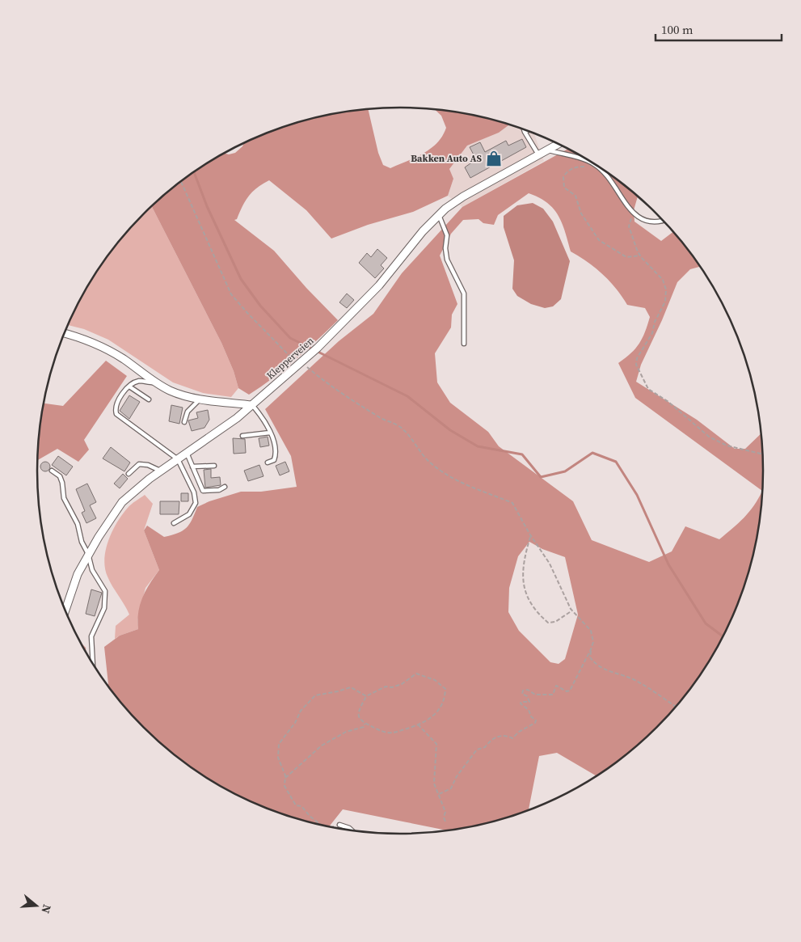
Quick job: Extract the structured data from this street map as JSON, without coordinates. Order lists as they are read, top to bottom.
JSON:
{
  "streets": {
    "street": ["Klepperveien"]
  },
  "places": {
    "shop": ["Bakken Auto AS"]
  },
  "scale_bar": "100 m",
  "north": "right"
}
